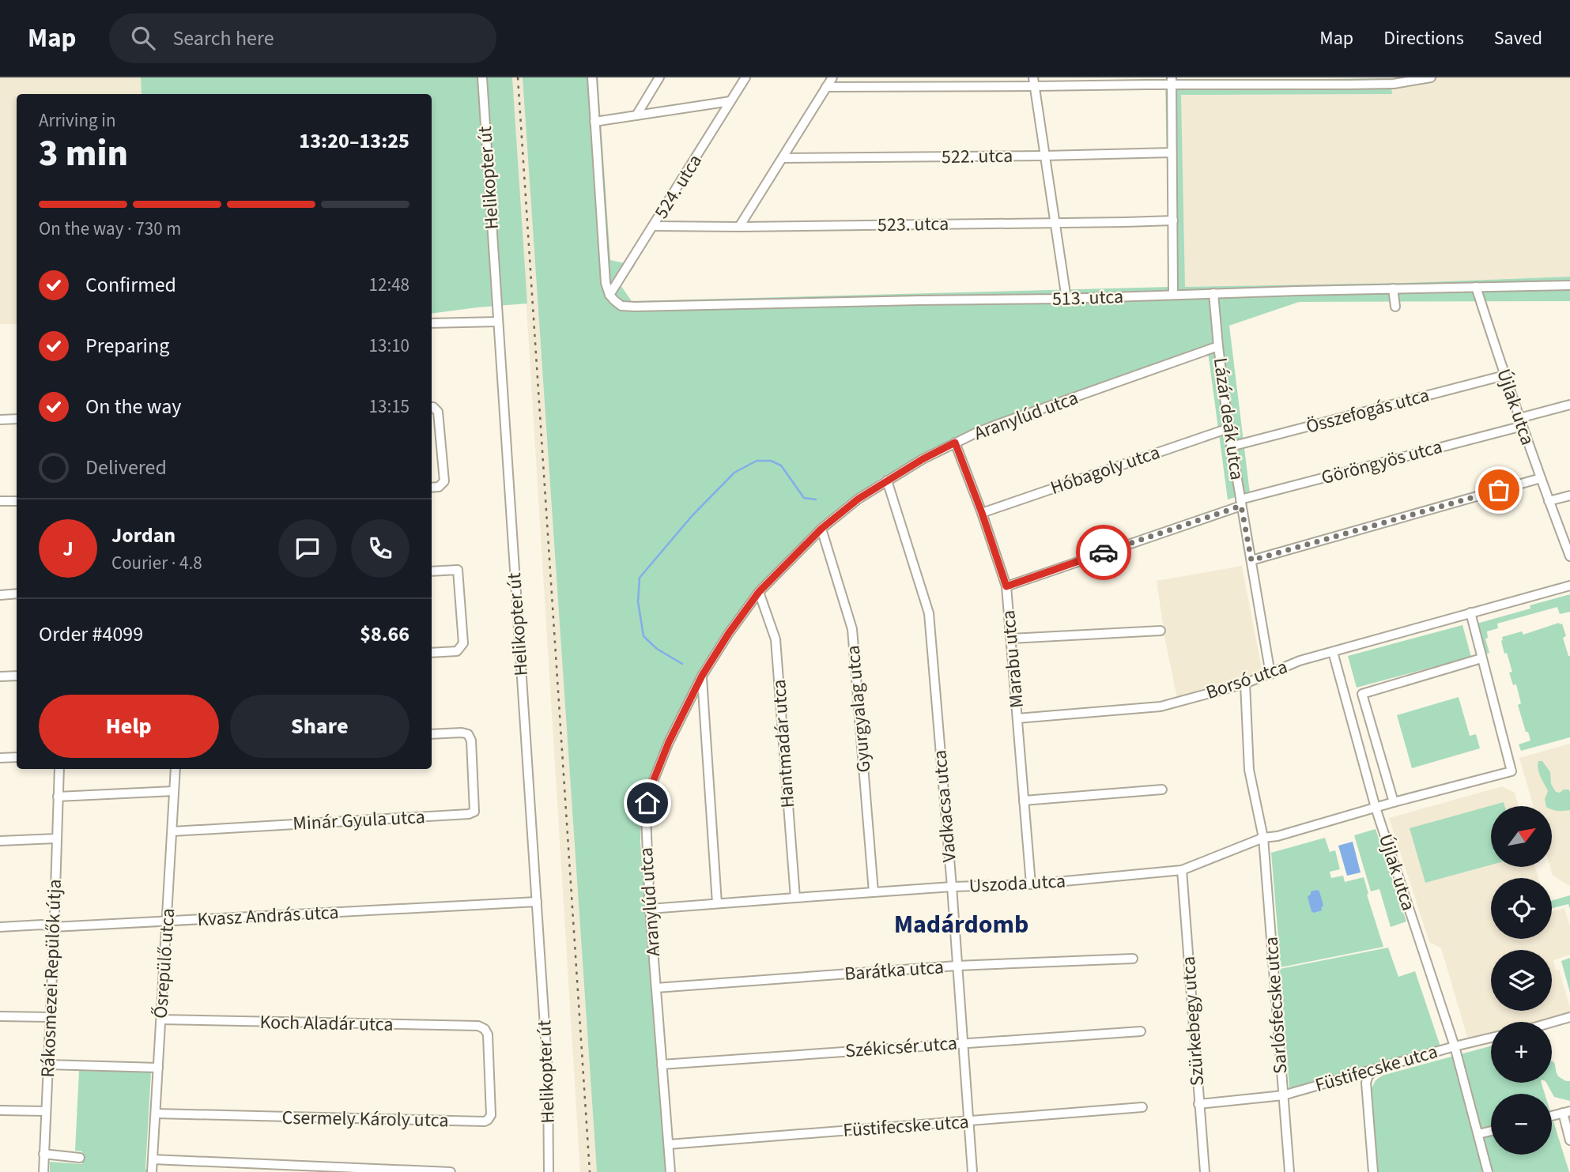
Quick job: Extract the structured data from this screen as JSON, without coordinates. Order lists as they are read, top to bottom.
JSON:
{
  "streets": {
    "street": [
      "522. utca",
      "Helikopter út",
      "524. utca",
      "523. utca",
      "513. utca",
      "Újlak utca",
      "Összefogás utca",
      "Aranylúd utca",
      "Lázár deák utca",
      "Göröngyös utca",
      "Hóbagoly utca",
      "Marabu utca",
      "Borsó utca",
      "Gyurgyalag utca",
      "Hantmadár utca",
      "Vadkacsa utca",
      "Minár Gyula utca",
      "Uszoda utca",
      "Kvasz András utca",
      "Ősrepülő utca",
      "Barátka utca",
      "Rákosmezei Repülők útja",
      "Sarlósfecske utca",
      "Szürkebegy utca",
      "Koch Aladár utca",
      "Székicsér utca",
      "Füstifecske utca",
      "Csermely Károly utca"
    ]
  },
  "crossings": [
    ["Helikopter út", "Kvasz András utca"],
    ["524. utca", "523. utca"],
    ["524. utca", "513. utca"],
    ["513. utca", "Újlak utca"],
    ["513. utca", "Lázár deák utca"],
    ["Újlak utca", "Összefogás utca"],
    ["Újlak utca", "Göröngyös utca"],
    ["Újlak utca", "Borsó utca"],
    ["Újlak utca", "Uszoda utca"],
    ["Újlak utca", "Füstifecske utca"],
    ["Összefogás utca", "Lázár deák utca"],
    ["Aranylúd utca", "Lázár deák utca"],
    ["Aranylúd utca", "Marabu utca"],
    ["Aranylúd utca", "Gyurgyalag utca"],
    ["Aranylúd utca", "Hantmadár utca"],
    ["Aranylúd utca", "Vadkacsa utca"],
    ["Aranylúd utca", "Uszoda utca"],
    ["Aranylúd utca", "Barátka utca"],
    ["Aranylúd utca", "Székicsér utca"],
    ["Aranylúd utca", "Füstifecske utca"],
    ["Lázár deák utca", "Göröngyös utca"],
    ["Lázár deák utca", "Hóbagoly utca"],
    ["Lázár deák utca", "Borsó utca"],
    ["Göröngyös utca", "Marabu utca"],
    ["Hóbagoly utca", "Marabu utca"],
    ["Marabu utca", "Borsó utca"],
    ["Marabu utca", "Uszoda utca"],
    ["Borsó utca", "Sarlósfecske utca"],
    ["Gyurgyalag utca", "Uszoda utca"],
    ["Hantmadár utca", "Uszoda utca"],
    ["Vadkacsa utca", "Uszoda utca"],
    ["Vadkacsa utca", "Barátka utca"],
    ["Vadkacsa utca", "Székicsér utca"],
    ["Vadkacsa utca", "Füstifecske utca"],
    ["Minár Gyula utca", "Ősrepülő utca"],
    ["Uszoda utca", "Sarlósfecske utca"],
    ["Uszoda utca", "Szürkebegy utca"],
    ["Kvasz András utca", "Ősrepülő utca"],
    ["Kvasz András utca", "Rákosmezei Repülők útja"],
    ["Ősrepülő utca", "Koch Aladár utca"],
    ["Ősrepülő utca", "Csermely Károly utca"],
    ["Sarlósfecske utca", "Füstifecske utca"],
    ["Szürkebegy utca", "Füstifecske utca"],
    ["Koch Aladár utca", "Csermely Károly utca"]
  ],
  "districts": ["Madárdomb"],
  "north": "top right",
  "page": {
    "header": "Map",
    "search": "Search here",
    "nav": ["Map", "Directions", "Saved"],
    "heading": ["3 min", "Arriving in", "13:20–13:25"],
    "panel": [
      "Jordan",
      "Courier · 4.8",
      "Order #4099",
      "$8.66"
    ],
    "bar": "On the way · 730 m",
    "list": [
      ["Confirmed", "12:48"],
      ["Preparing", "13:10"],
      ["On the way", "13:15"],
      "Delivered"
    ],
    "round": "J",
    "buttons": ["Help", "Share"],
    "map_buttons": ["+", "−"]
  }
}
